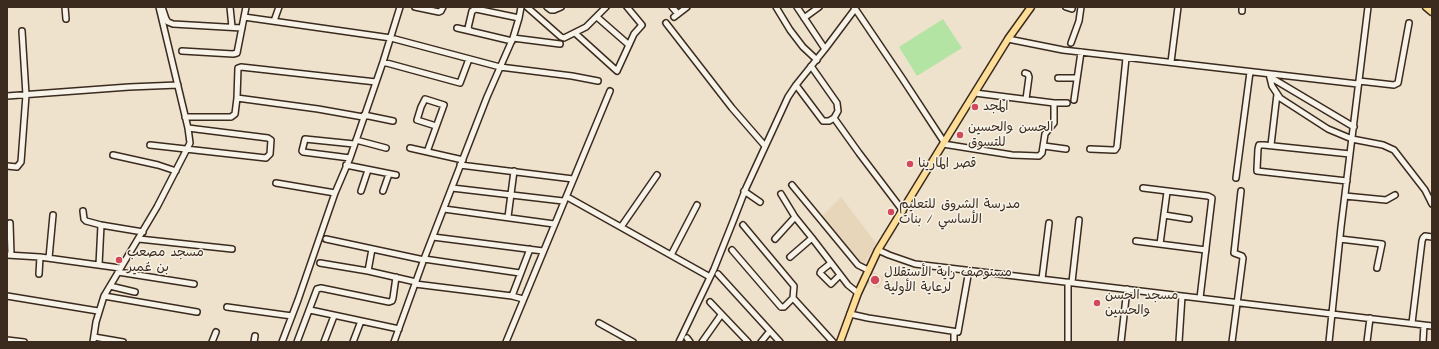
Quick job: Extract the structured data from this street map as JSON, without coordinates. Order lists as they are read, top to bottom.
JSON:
{
  "places": [
    "المجد",
    "الحسن والحسين للتسوق",
    "قصر المارينا",
    "مدرسة الشروق للتعليم الأساسي / بنات",
    "مسجد مصعب بن عُمير",
    "مستوصف راية الأستقلال لرعاية الأولية",
    "مسجد الحسن والحسين"
  ]
}
